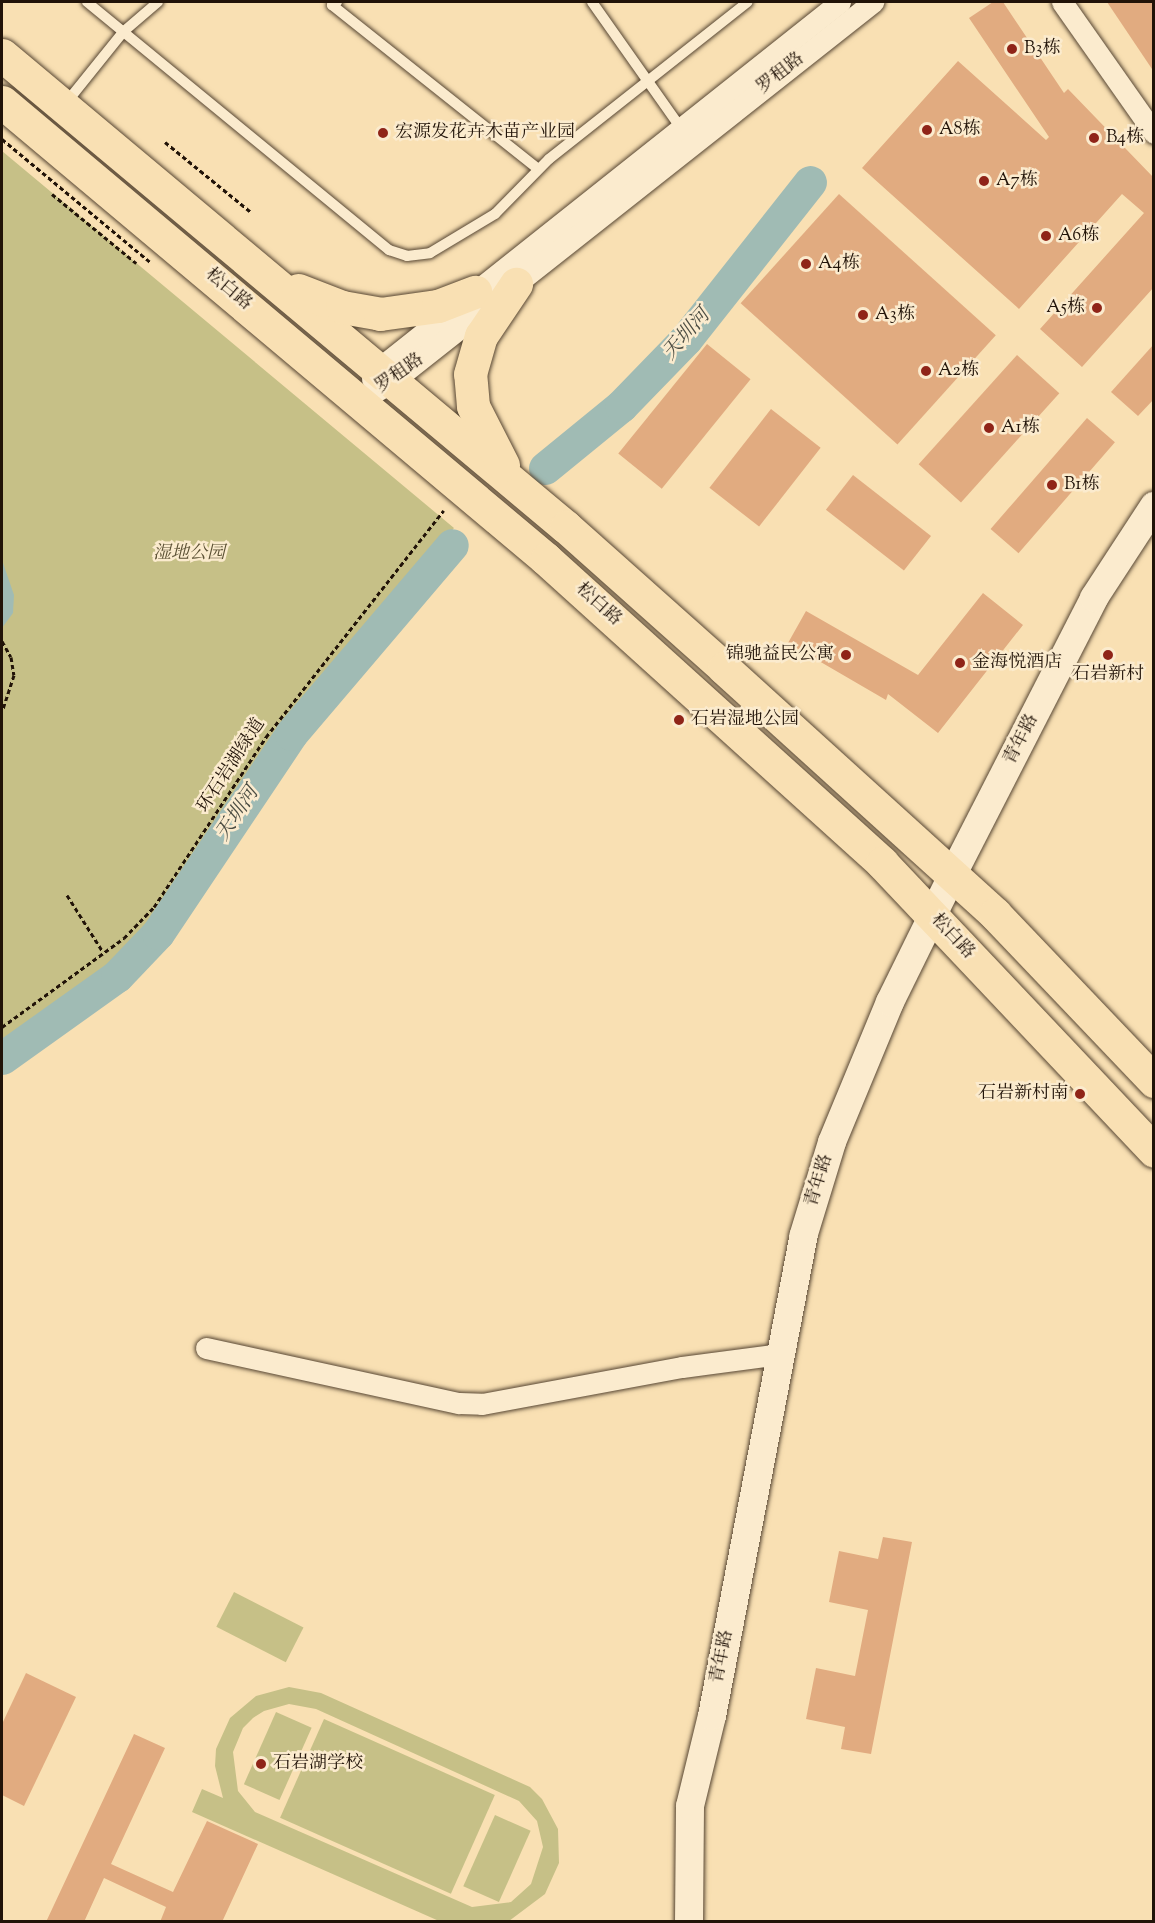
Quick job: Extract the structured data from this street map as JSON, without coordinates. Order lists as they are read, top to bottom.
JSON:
{
  "streets": {
    "main road": ["松白路"],
    "street": ["罗租路", "青年路"],
    "path": ["环石岩湖绿道"]
  },
  "crossings": [
    ["罗租路", "松白路"],
    ["松白路", "青年路"]
  ],
  "water": ["天圳河"],
  "parks": ["湿地公园"],
  "places": [
    "B3栋",
    "A8栋",
    "宏源发花卉木苗产业园",
    "B4栋",
    "A7栋",
    "A6栋",
    "A4栋",
    "A5栋",
    "A3栋",
    "A2栋",
    "A1栋",
    "B1栋",
    "锦驰益民公寓",
    "石岩新村",
    "金海悦酒店",
    "石岩湿地公园",
    "石岩新村南",
    "石岩湖学校"
  ]
}
